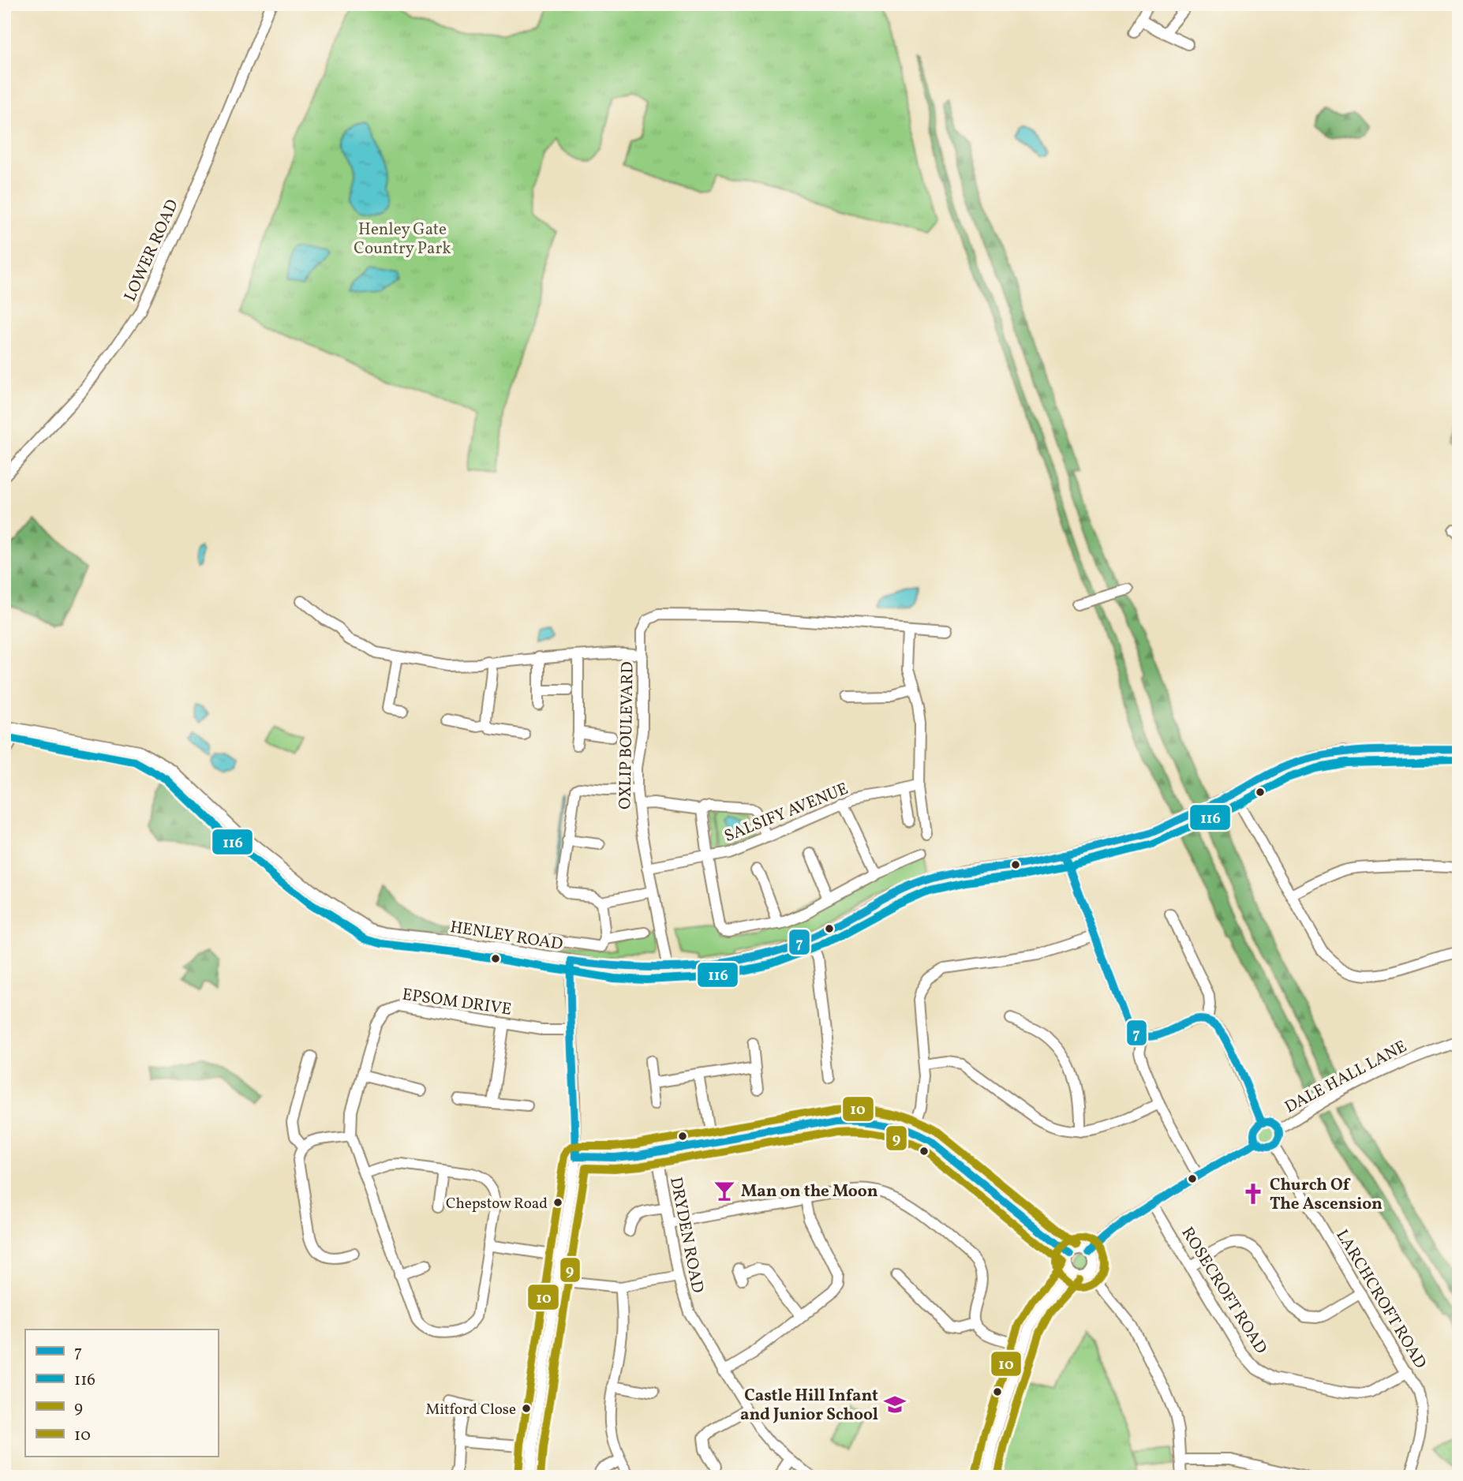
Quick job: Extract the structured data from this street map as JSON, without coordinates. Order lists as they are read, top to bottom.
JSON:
{
  "streets": {
    "street": [
      "LOWER ROAD",
      "OXLIP BOULEVARD",
      "SALSIFY AVENUE",
      "HENLEY ROAD",
      "EPSOM DRIVE",
      "DALE HALL LANE",
      "DRYDEN ROAD",
      "ROSECROFT ROAD",
      "LARCHCROFT ROAD"
    ]
  },
  "crossings": [
    ["OXLIP BOULEVARD", "SALSIFY AVENUE"],
    ["OXLIP BOULEVARD", "HENLEY ROAD"],
    ["DALE HALL LANE", "LARCHCROFT ROAD"],
    ["ROSECROFT ROAD", "LARCHCROFT ROAD"]
  ],
  "parks": ["Henley Gate Country Park"],
  "places": {
    "bar": ["Man on the Moon"],
    "church": ["Church Of The Ascension"],
    "other": ["Chepstow Road", "Mitford Close"],
    "school or university": ["Castle Hill Infant and Junior School"]
  },
  "lines": [
    "transit line 116",
    "transit line 7",
    "transit line 10",
    "transit line 9"
  ],
  "legend": [
    "7",
    "116",
    "9",
    "10"
  ]
}
